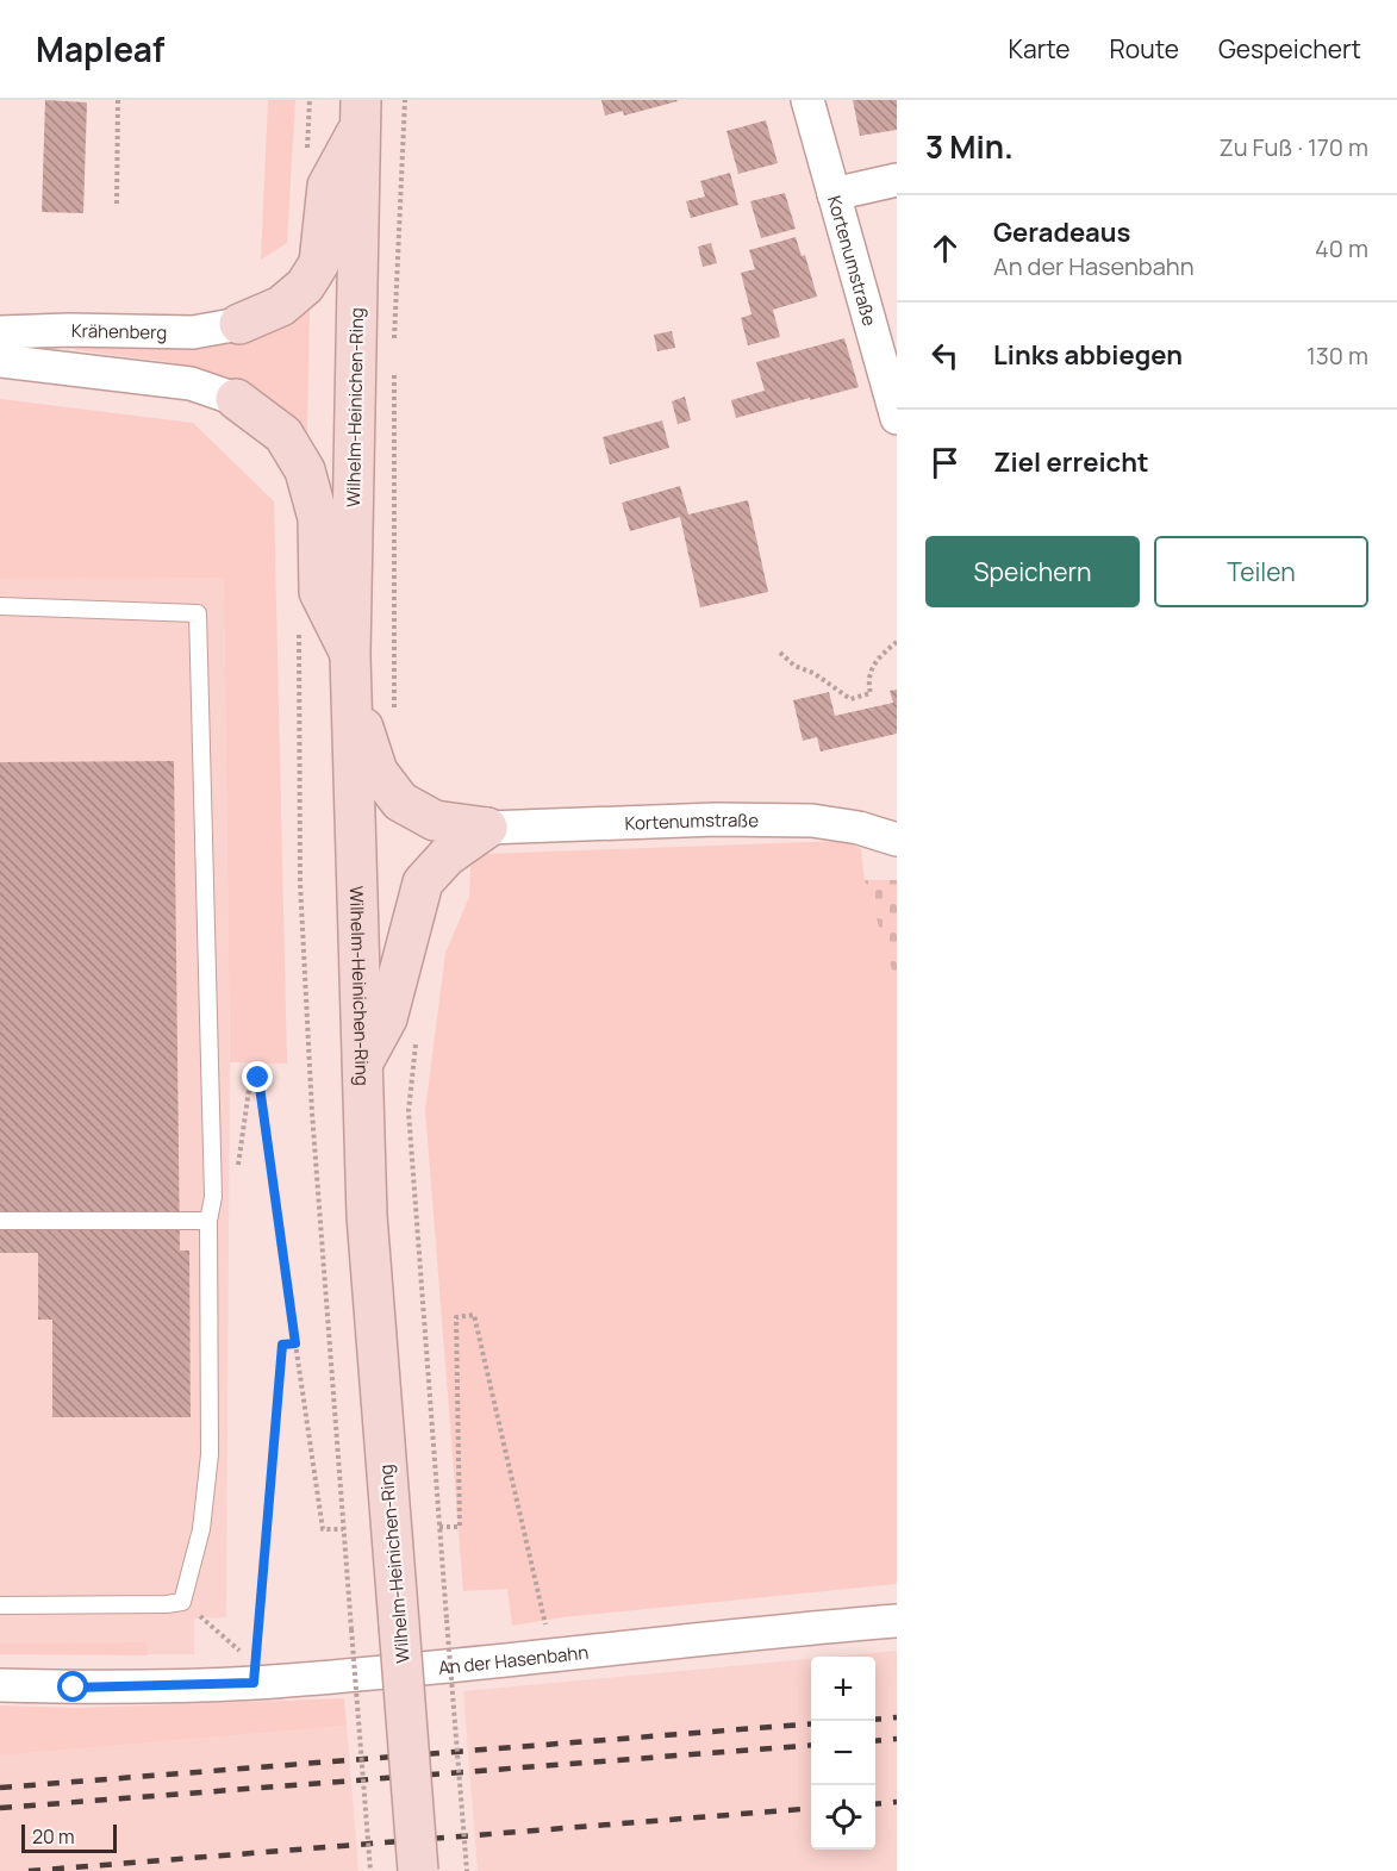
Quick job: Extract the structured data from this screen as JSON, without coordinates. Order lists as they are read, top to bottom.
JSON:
{
  "streets": {
    "main road": ["Wilhelm-Heinichen-Ring"],
    "street": ["Kortenumstraße", "Krähenberg", "An der Hasenbahn"]
  },
  "scale_bar": "20 m",
  "page": {
    "header": "Mapleaf",
    "nav": ["Karte", "Route", "Gespeichert"],
    "heading": ["3 Min.", "Zu Fuß · 170 m"],
    "list": [
      ["Geradeaus", "An der Hasenbahn", "40 m"],
      ["Links abbiegen", "130 m"],
      "Ziel erreicht"
    ],
    "buttons": ["Speichern", "Teilen"],
    "map_buttons": ["+", "−"],
    "scale": "20 m"
  }
}
